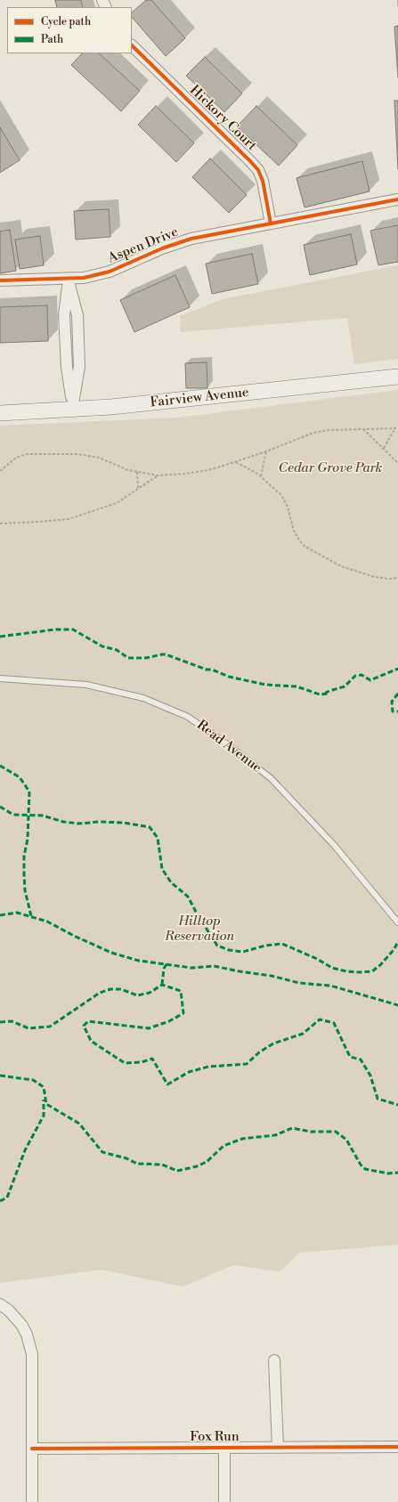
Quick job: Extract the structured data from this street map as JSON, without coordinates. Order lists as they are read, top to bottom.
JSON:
{
  "streets": {
    "main road": ["Fairview Avenue"],
    "street": ["Hickory Court", "Aspen Drive", "Fox Run"],
    "lane": ["Read Avenue"]
  },
  "crossings": [
    ["Hickory Court", "Aspen Drive"]
  ],
  "parks": ["Cedar Grove Park", "Hilltop Reservation"],
  "legend": ["Cycle path", "Path"]
}
